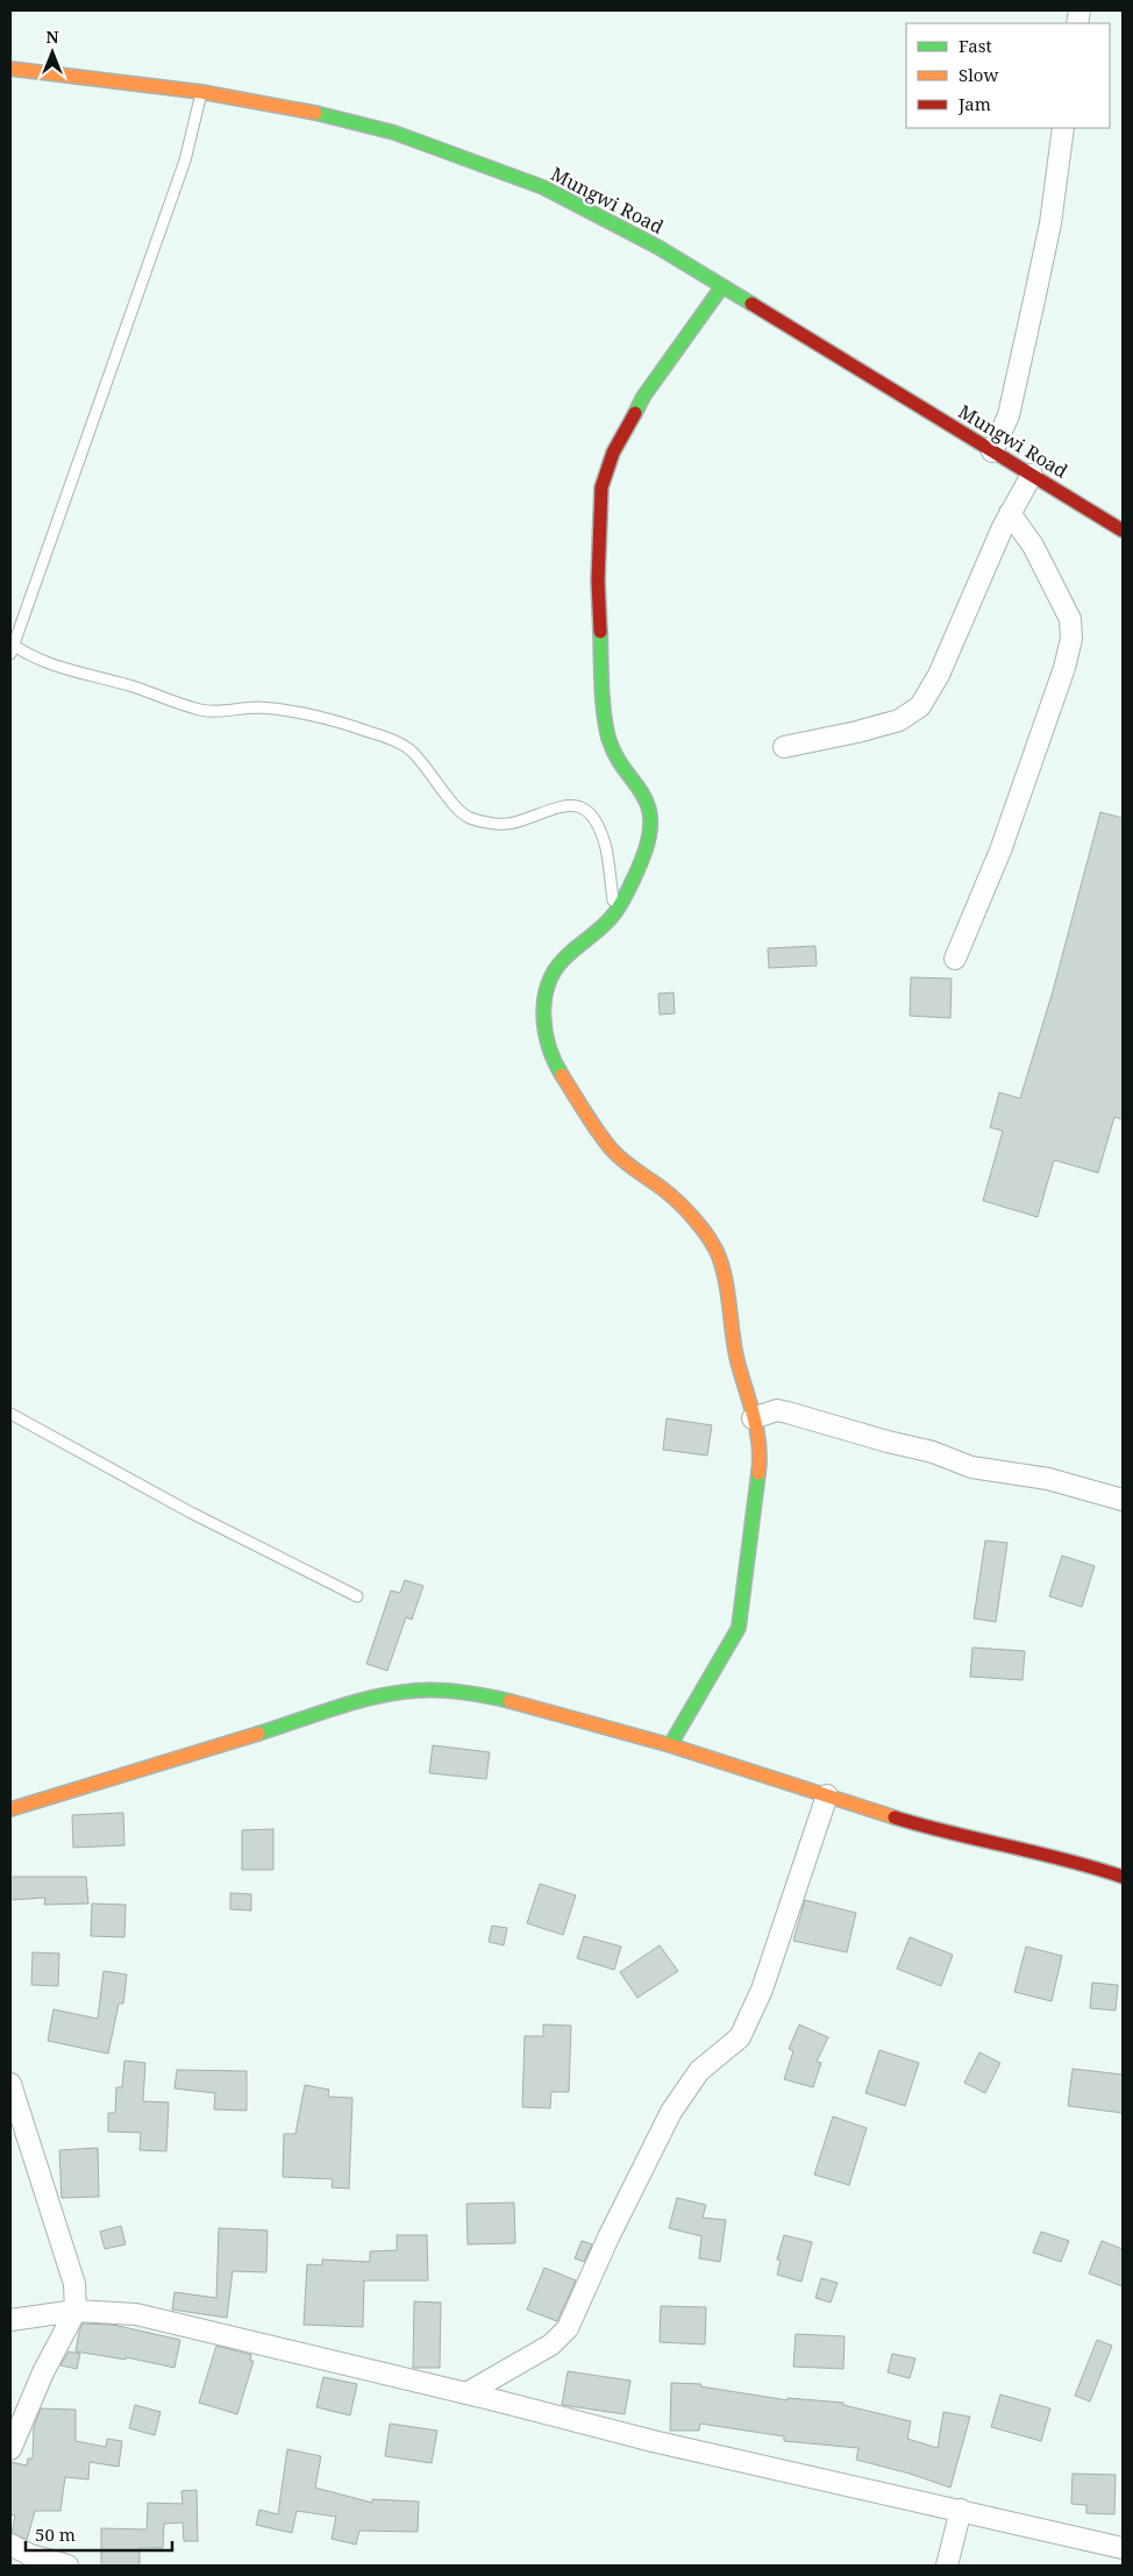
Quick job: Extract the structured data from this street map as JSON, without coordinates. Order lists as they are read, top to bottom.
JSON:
{
  "streets": {
    "street": ["Mungwi Road"]
  },
  "legend": ["Fast", "Slow", "Jam"],
  "scale_bar": "50 m",
  "north": "top"
}
